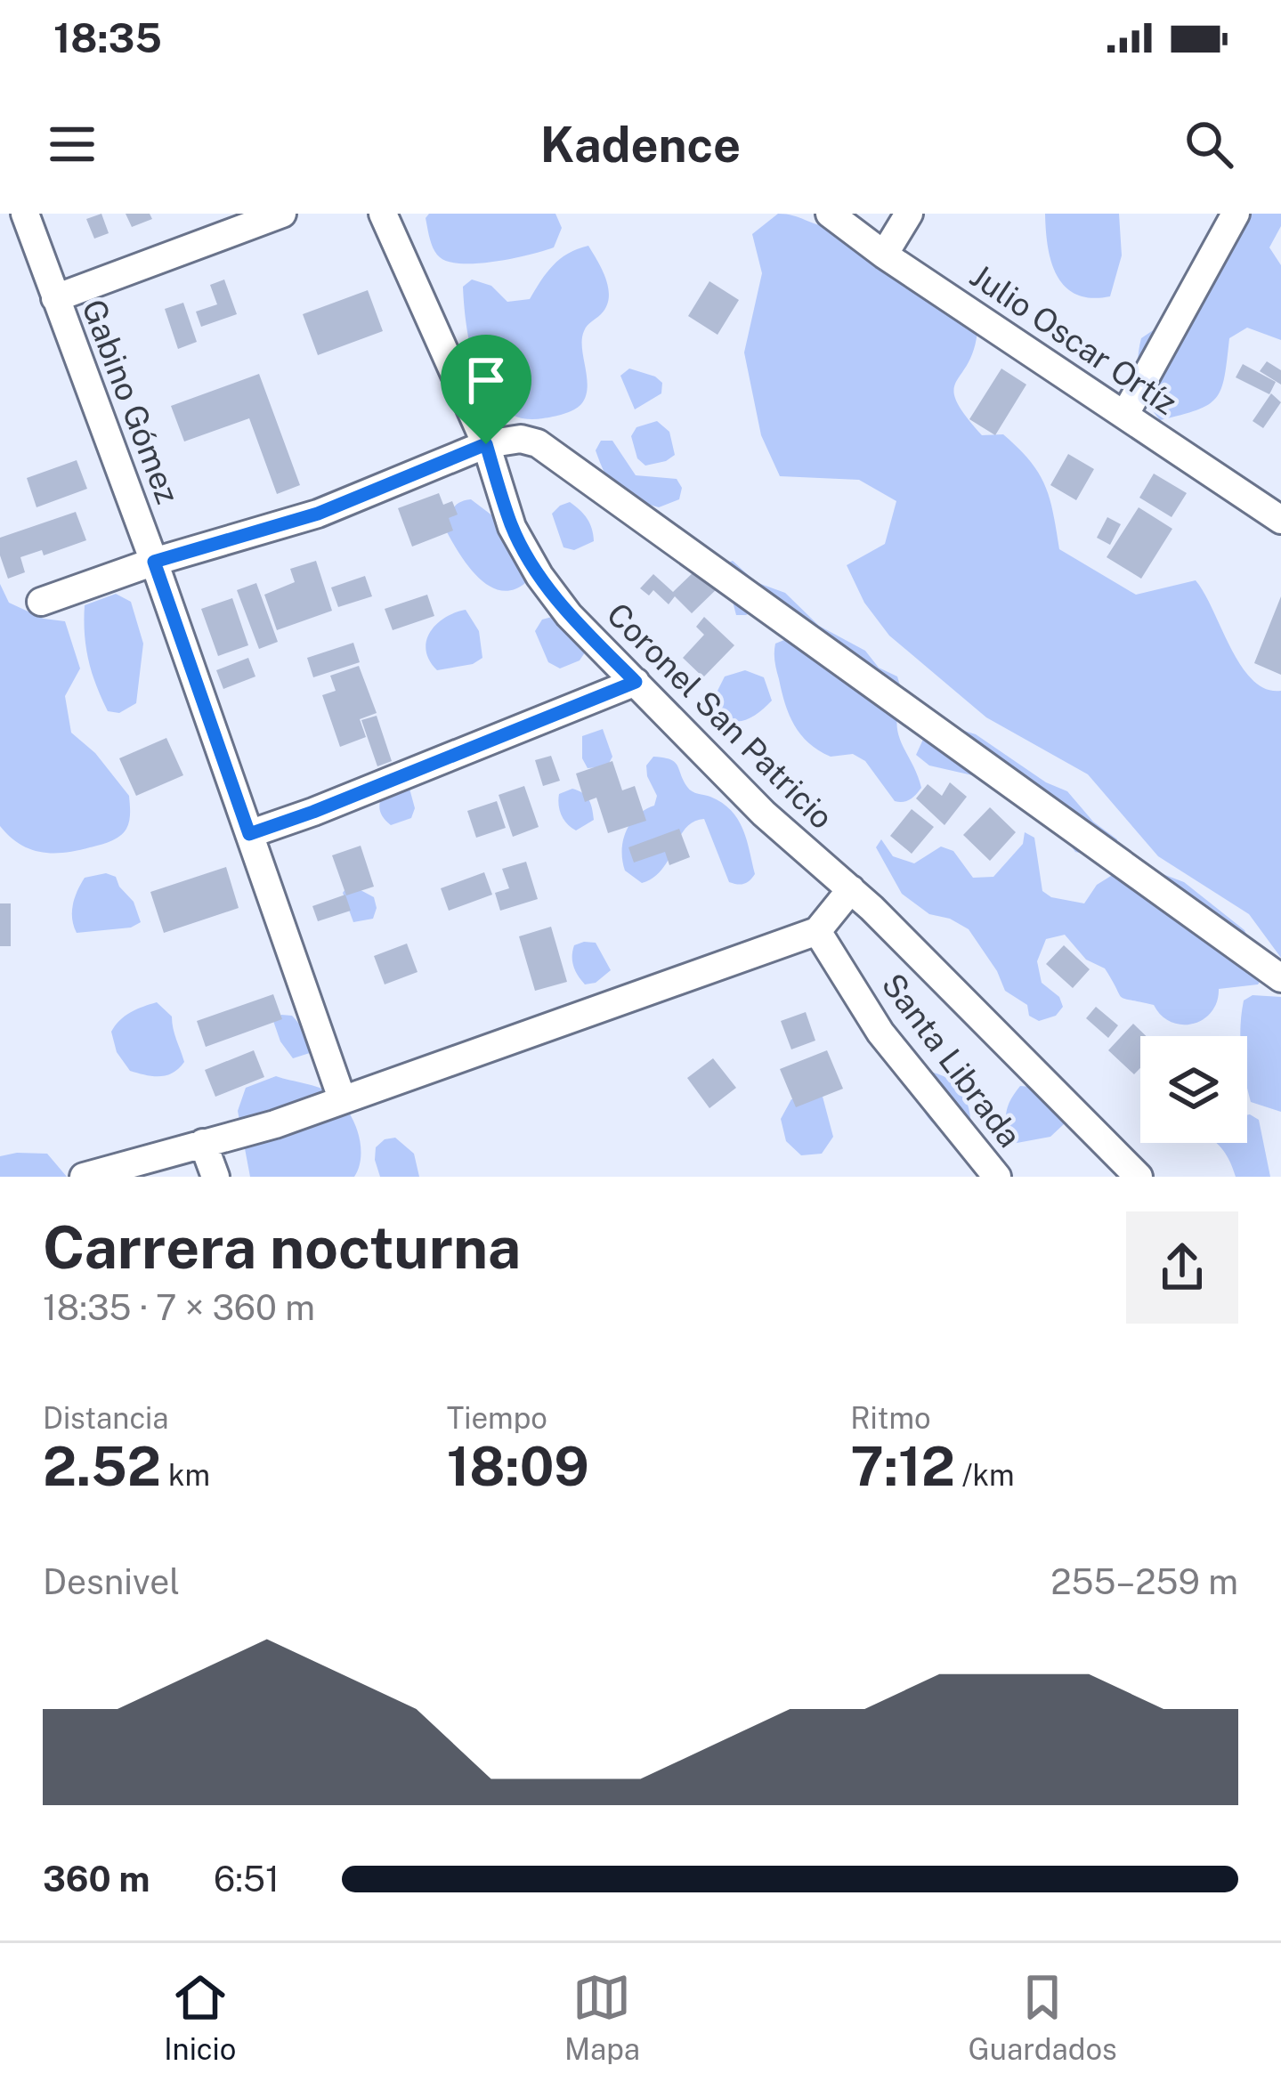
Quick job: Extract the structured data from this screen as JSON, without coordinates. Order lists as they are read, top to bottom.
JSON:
{
  "streets": {
    "street": [
      "Julio Oscar Ortíz",
      "Gabino Gómez",
      "Coronel San Patricio",
      "Santa Librada"
    ]
  },
  "page": {
    "status": "18:35",
    "header": "Kadence",
    "heading": ["Carrera nocturna", "18:35 · 7 × 360 m"],
    "stats": [
      ["Distancia", "2.52 km"],
      ["Tiempo", "18:09"],
      ["Ritmo", "7:12 /km"]
    ],
    "chart": ["Desnivel", "255–259 m"],
    "list": [
      {
        "name": "360 m",
        "note": "6:51"
      }
    ],
    "tabs": ["Inicio", "Mapa", "Guardados"]
  }
}
